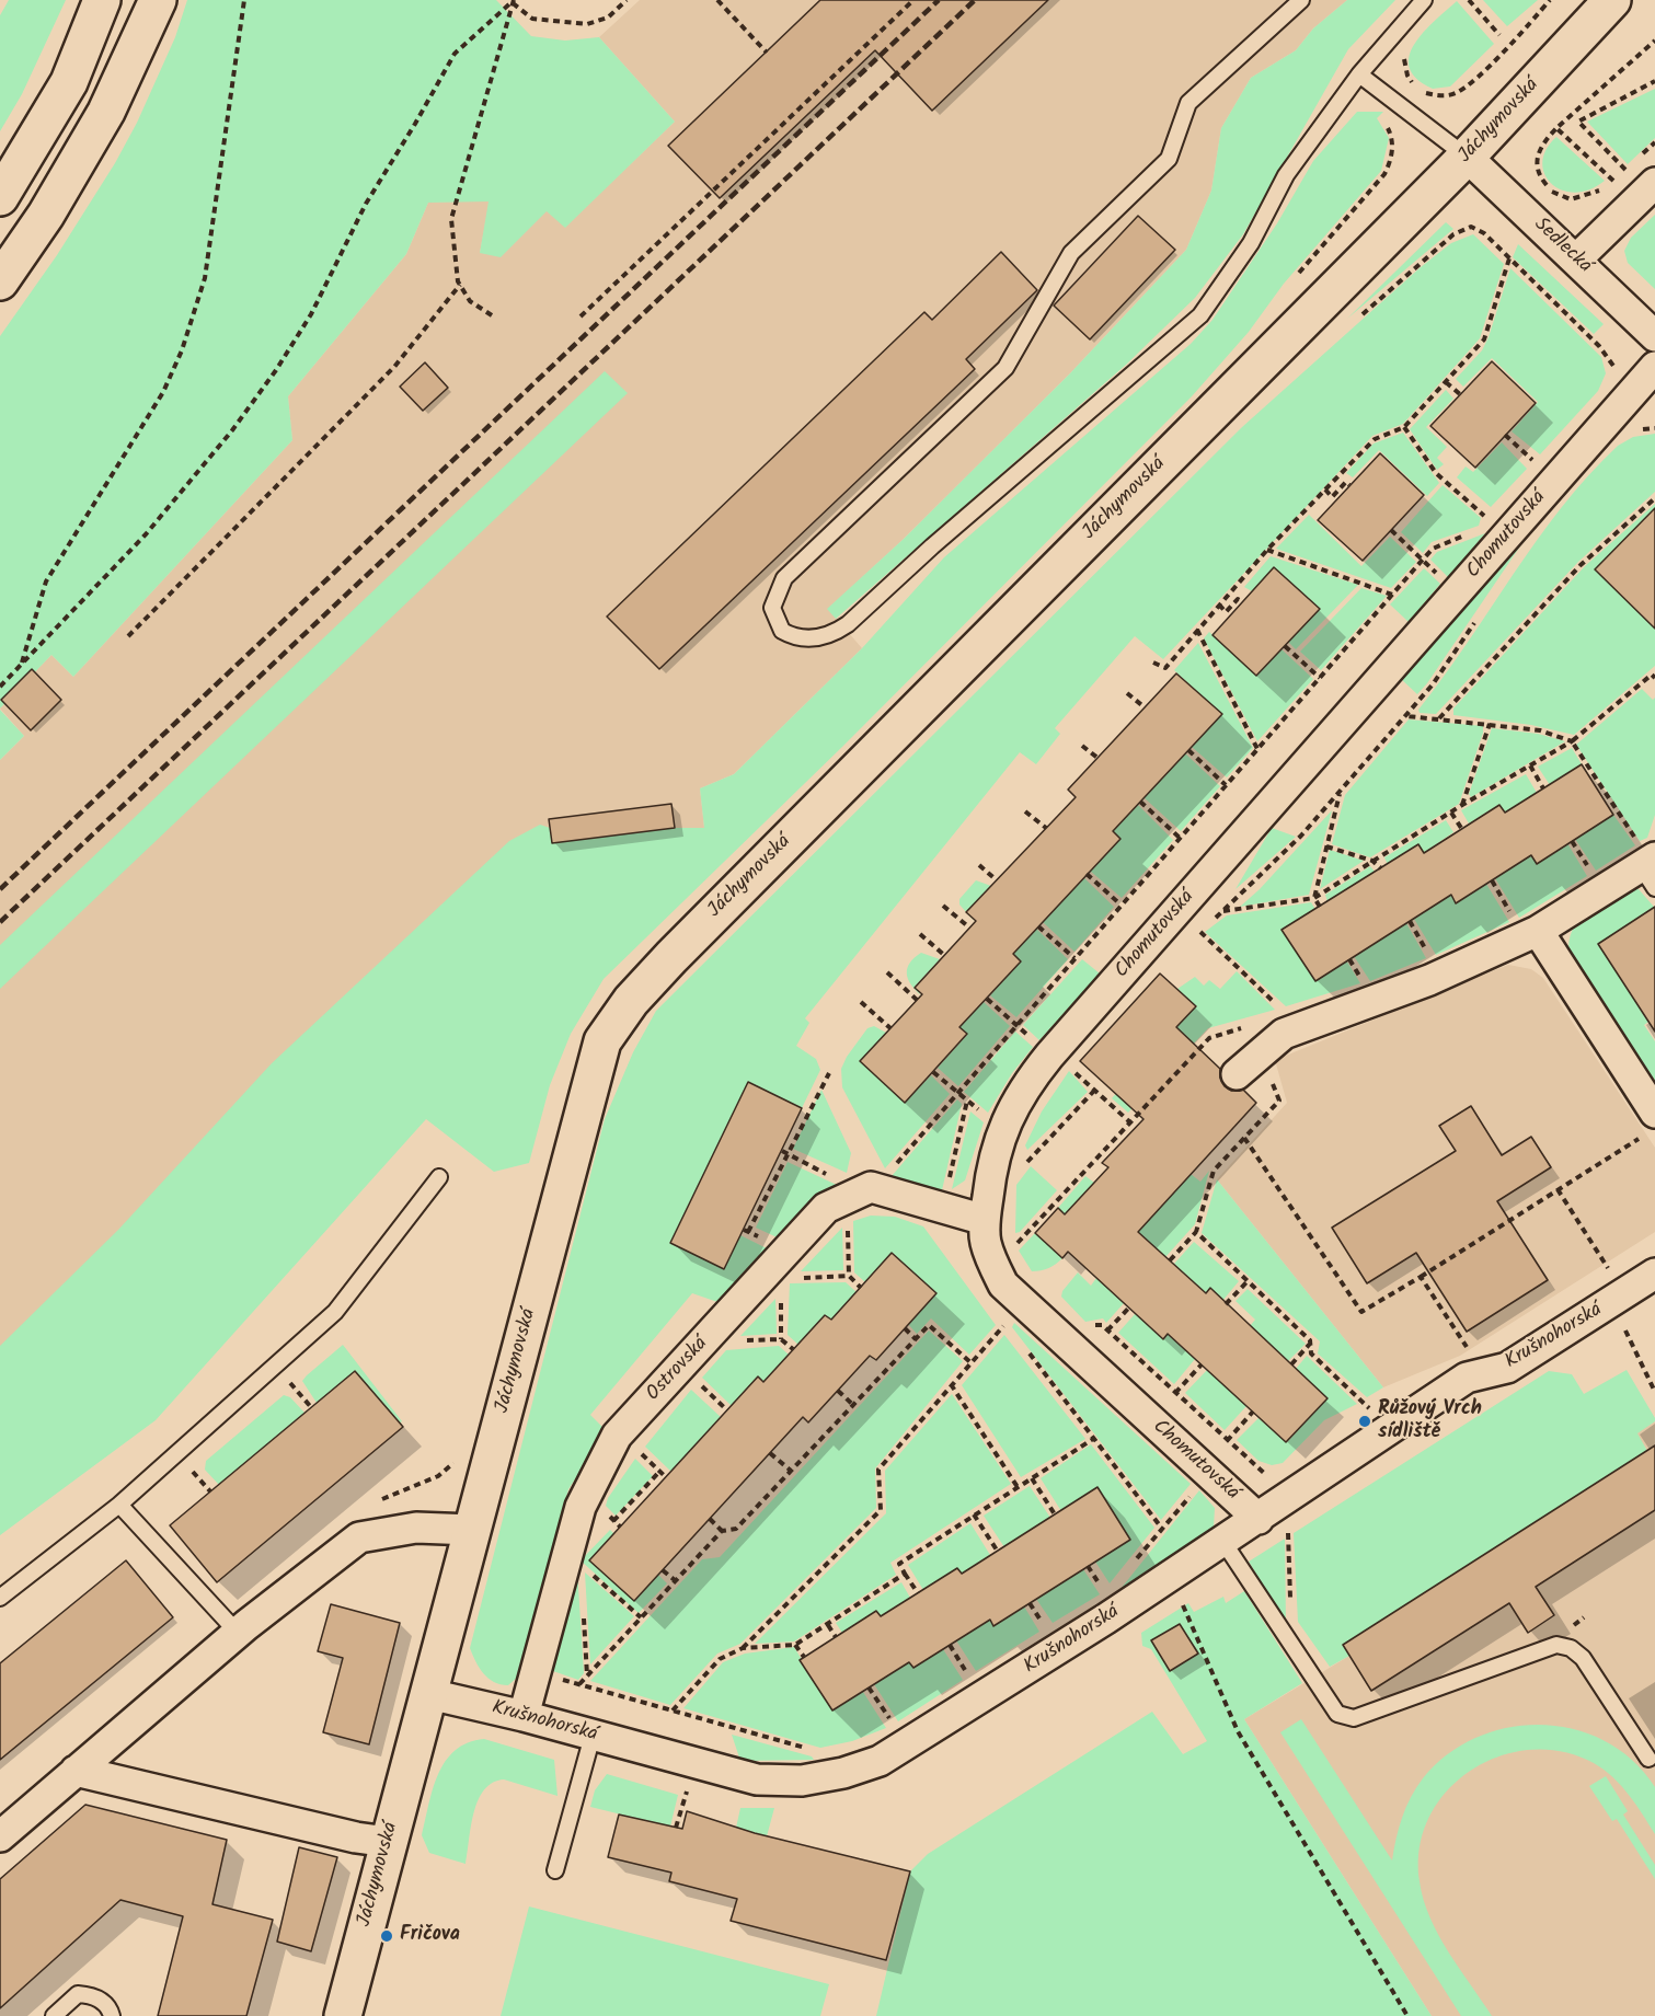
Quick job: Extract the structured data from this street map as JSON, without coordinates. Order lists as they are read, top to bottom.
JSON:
{
  "streets": {
    "main road": ["Jáchymovská"],
    "street": [
      "Sedlecká",
      "Chomutovská",
      "Krušnohorská",
      "Ostrovská"
    ]
  },
  "crossings": [
    ["Jáchymovská", "Sedlecká"],
    ["Jáchymovská", "Krušnohorská"],
    ["Chomutovská", "Krušnohorská"],
    ["Krušnohorská", "Ostrovská"]
  ],
  "places": ["Růžový Vrch sídliště", "Fričova"]
}
